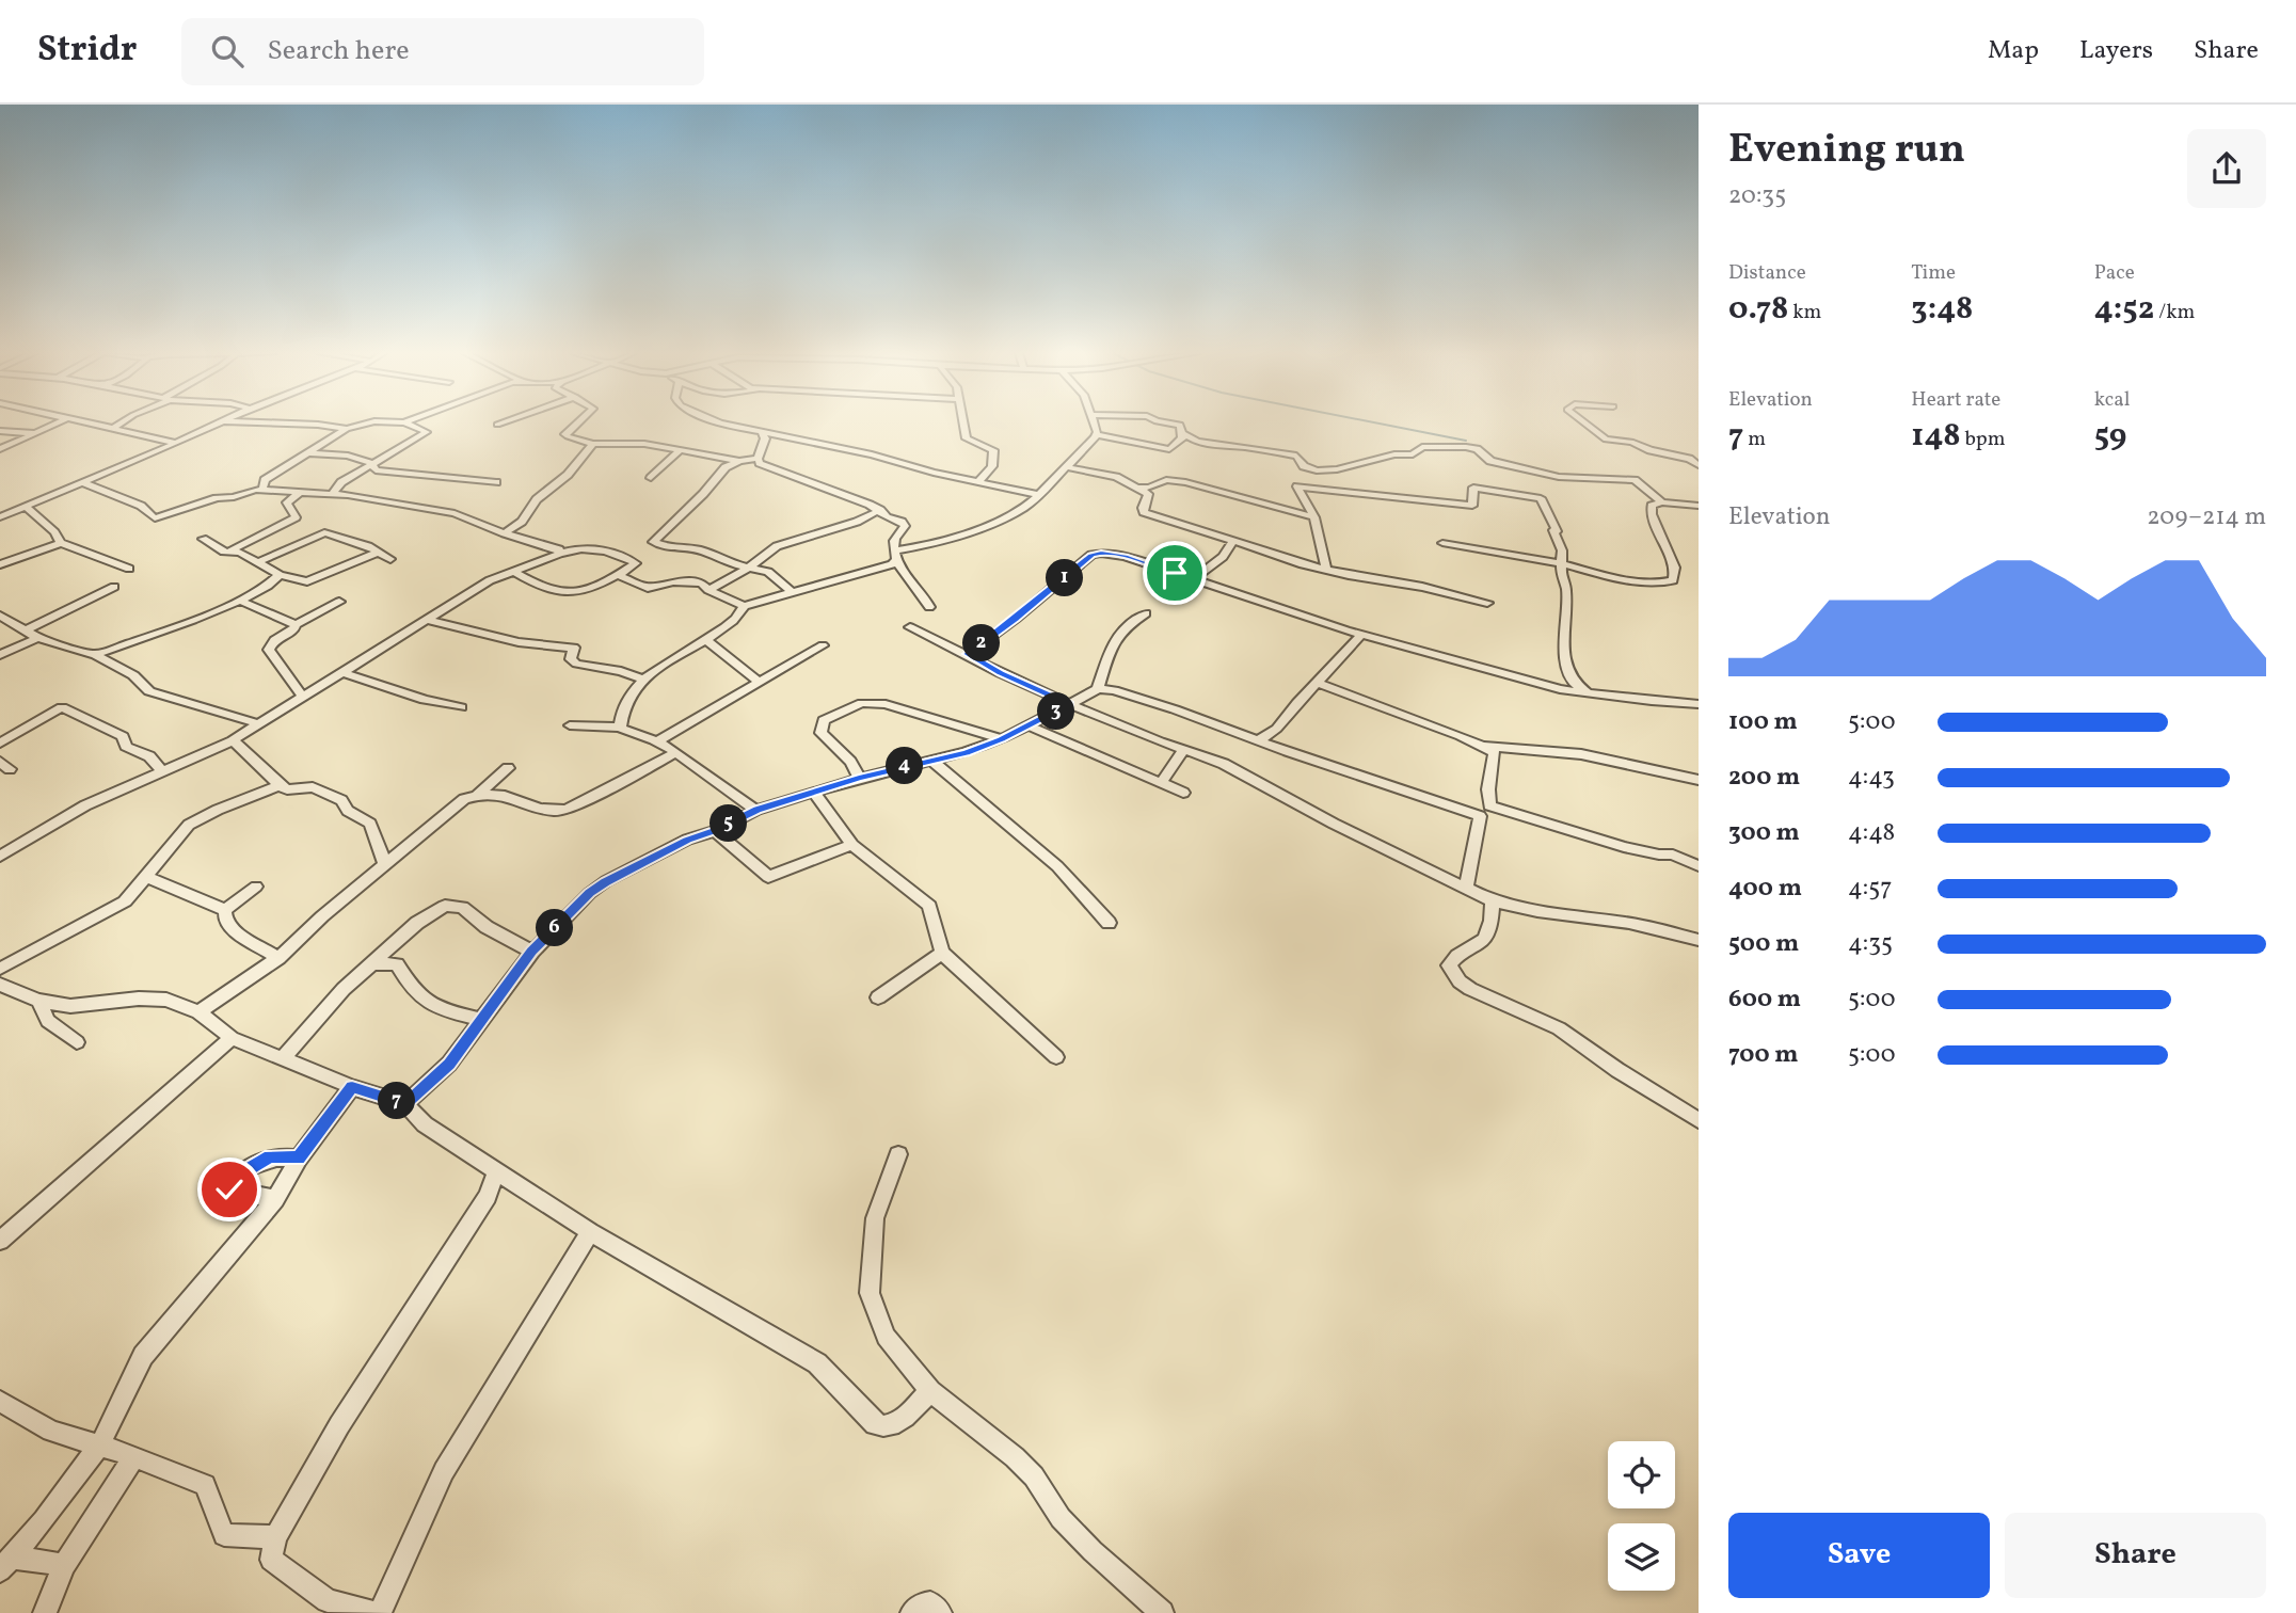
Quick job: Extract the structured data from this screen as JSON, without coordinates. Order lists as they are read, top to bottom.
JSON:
{
  "page": {
    "header": "Stridr",
    "search": "Search here",
    "nav": ["Map", "Layers", "Share"],
    "heading": ["Evening run", "20:35"],
    "stats": [
      ["Distance", "0.78 km"],
      ["Time", "3:48"],
      ["Pace", "4:52 /km"],
      ["Elevation", "7 m"],
      ["Heart rate", "148 bpm"],
      ["kcal", "59"]
    ],
    "chart": ["Elevation", "209–214 m"],
    "pins": [
      "1",
      "2",
      "3",
      "4",
      "5",
      "6",
      "7"
    ],
    "list": [
      {
        "name": "100 m",
        "note": "5:00"
      },
      {
        "name": "200 m",
        "note": "4:43"
      },
      {
        "name": "300 m",
        "note": "4:48"
      },
      {
        "name": "400 m",
        "note": "4:57"
      },
      {
        "name": "500 m",
        "note": "4:35"
      },
      {
        "name": "600 m",
        "note": "5:00"
      },
      {
        "name": "700 m",
        "note": "5:00"
      }
    ],
    "buttons": ["Save", "Share"]
  }
}
